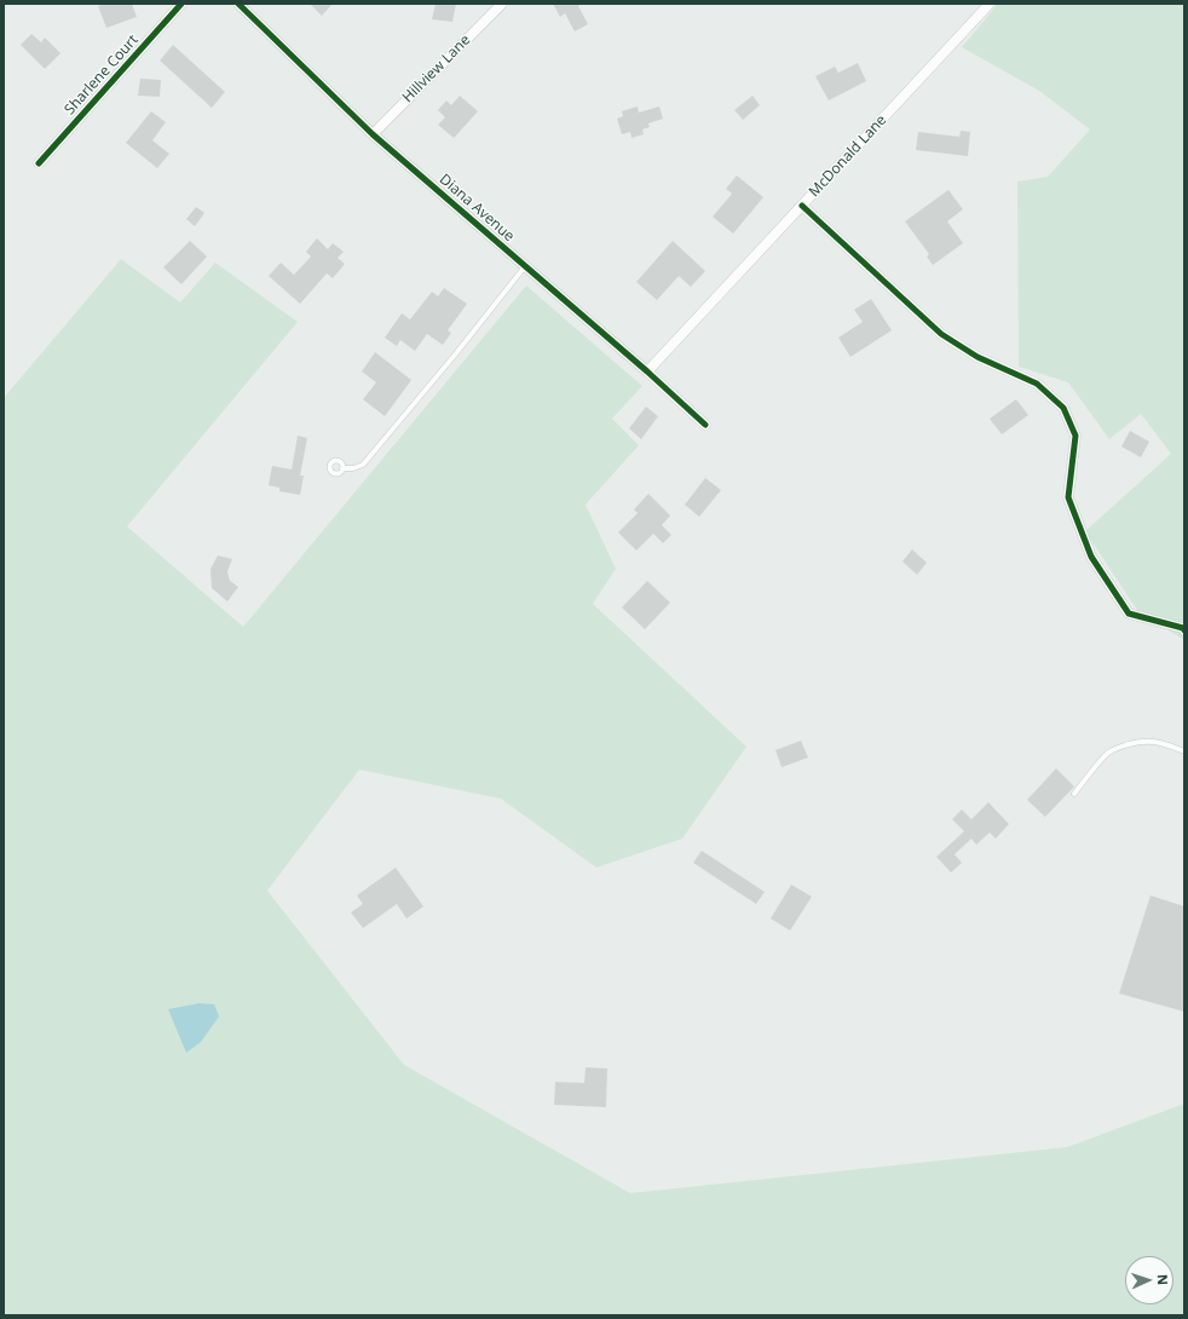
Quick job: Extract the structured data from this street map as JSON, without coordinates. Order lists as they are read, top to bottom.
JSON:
{
  "streets": {
    "street": [
      "Hillview Lane",
      "Sharlene Court",
      "McDonald Lane",
      "Diana Avenue"
    ]
  },
  "crossings": [
    ["Hillview Lane", "Diana Avenue"],
    ["McDonald Lane", "Diana Avenue"]
  ],
  "north": "right"
}
